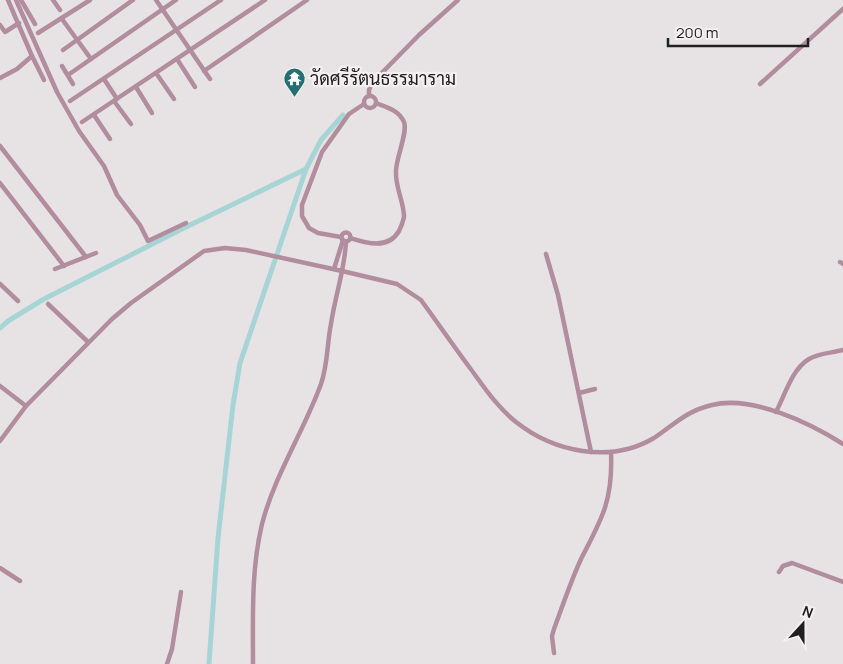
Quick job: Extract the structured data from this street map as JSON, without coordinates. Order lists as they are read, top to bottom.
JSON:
{
  "places": {
    "temple": ["วัดศรีรัตนธรรมาราม"]
  },
  "scale_bar": "200 m",
  "north": "top"
}
